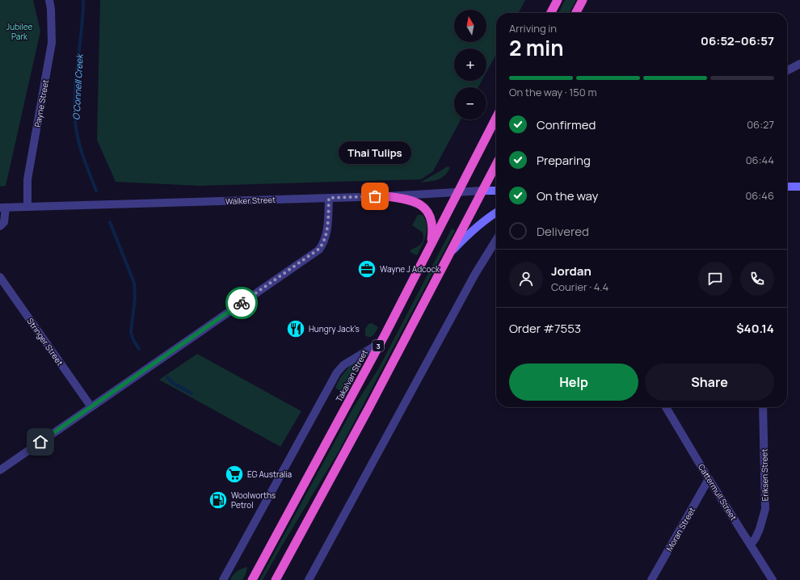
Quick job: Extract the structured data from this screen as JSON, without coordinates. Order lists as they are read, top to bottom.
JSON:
{
  "streets": {
    "highway": ["3", "Takalvan Street"],
    "main road": ["Walker Street"],
    "street": [
      "Payne Street",
      "Stringer Street",
      "Eriksen Street",
      "Cattermull Street",
      "Moran Street"
    ]
  },
  "crossings": [
    ["Payne Street", "Walker Street"],
    ["Walker Street", "Takalvan Street"],
    ["Eriksen Street", "Cattermull Street"],
    ["Cattermull Street", "Moran Street"]
  ],
  "water": ["O'Connell Creek"],
  "parks": ["Jubilee Park"],
  "places": {
    "other": ["Thai Tulips"],
    "office": ["Wayne J Adcock"],
    "restaurant": ["Hungry Jack's"],
    "supermarket": ["EG Australia"],
    "fuel station": ["Woolworths Petrol"]
  },
  "north": "top",
  "page": {
    "map_buttons": ["+", "−"],
    "heading": ["2 min", "Arriving in", "06:52–06:57"],
    "panel": [
      "Jordan",
      "Courier · 4.4",
      "Order #7553",
      "$40.14"
    ],
    "bar": "On the way · 150 m",
    "list": [
      ["Confirmed", "06:27"],
      ["Preparing", "06:44"],
      ["On the way", "06:46"],
      "Delivered"
    ],
    "bubble": "Thai Tulips",
    "buttons": ["Help", "Share"]
  }
}
